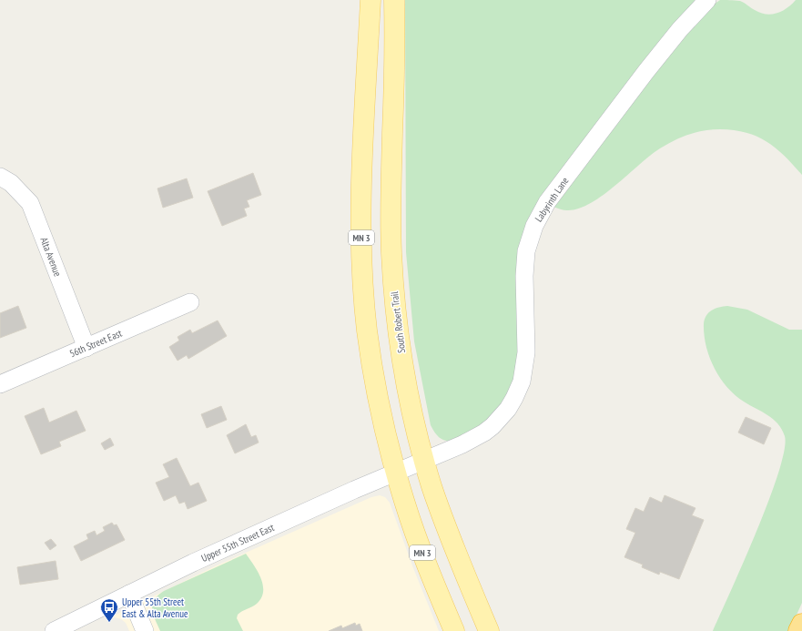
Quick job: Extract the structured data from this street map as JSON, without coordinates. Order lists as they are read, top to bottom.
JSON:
{
  "streets": {
    "main road": ["MN 3", "South Robert Trail"],
    "street": [
      "Labyrinth Lane",
      "Alta Avenue",
      "56th Street East",
      "Upper 55th Street East"
    ]
  },
  "crossings": [
    ["Labyrinth Lane", "South Robert Trail"],
    ["Labyrinth Lane", "Upper 55th Street East"],
    ["MN 3", "Upper 55th Street East"],
    ["Alta Avenue", "56th Street East"],
    ["South Robert Trail", "Upper 55th Street East"]
  ],
  "places": {
    "bus stop": ["Upper 55th Street East & Alta Avenue"]
  }
}
